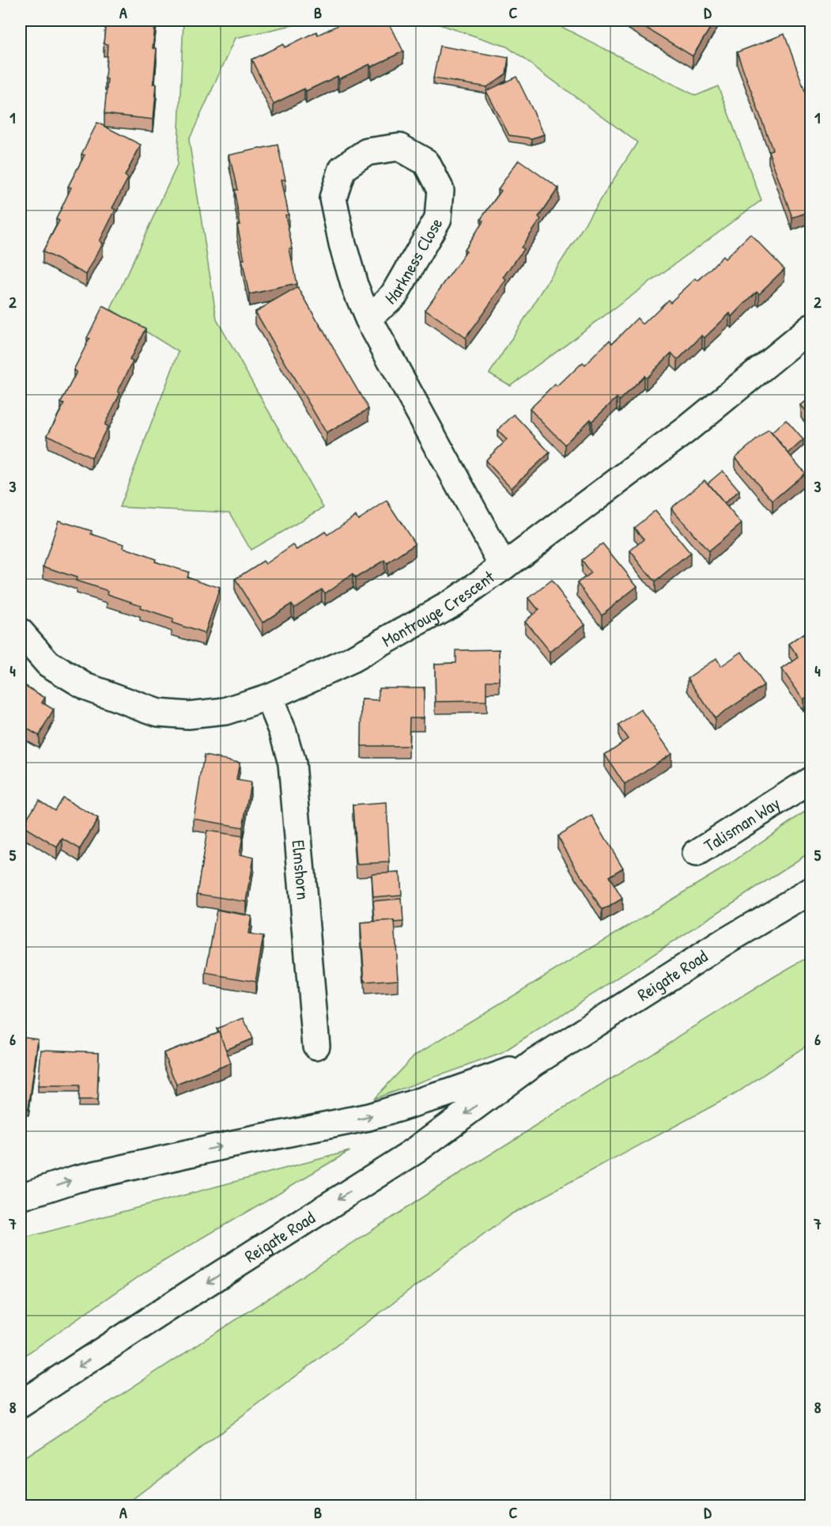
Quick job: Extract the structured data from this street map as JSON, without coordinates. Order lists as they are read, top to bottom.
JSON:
{
  "streets": {
    "main road": [
      "Harkness Close",
      "Montrouge Crescent",
      "Talisman Way",
      "Elmshorn",
      "Reigate Road"
    ]
  },
  "crossings": [
    ["Harkness Close", "Montrouge Crescent"],
    ["Montrouge Crescent", "Elmshorn"]
  ],
  "grid": {
    "columns": [
      "A",
      "B",
      "C",
      "D"
    ],
    "rows": [
      "1",
      "2",
      "3",
      "4",
      "5",
      "6",
      "7",
      "8"
    ]
  }
}
